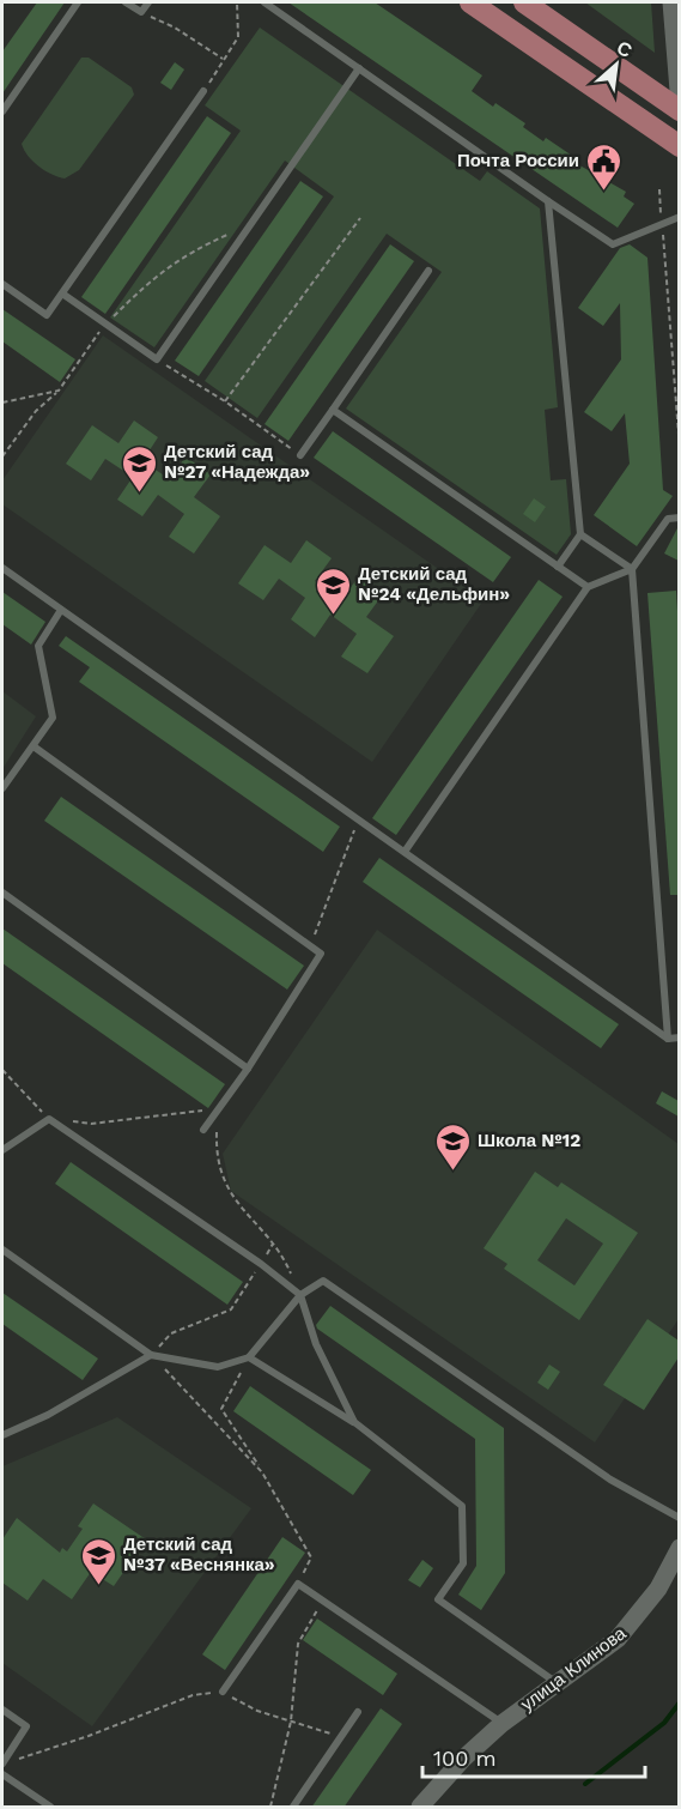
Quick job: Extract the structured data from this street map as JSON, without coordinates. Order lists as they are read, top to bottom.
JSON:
{
  "streets": {
    "street": ["улица Клинова"]
  },
  "places": {
    "public building": ["Почта России"],
    "school or university": [
      "Детский сад №27 «Надежда»",
      "Детский сад №24 «Дельфин»",
      "Школа №12",
      "Детский сад №37 «Веснянка»"
    ]
  },
  "scale_bar": "100 m",
  "north": "top right"
}
